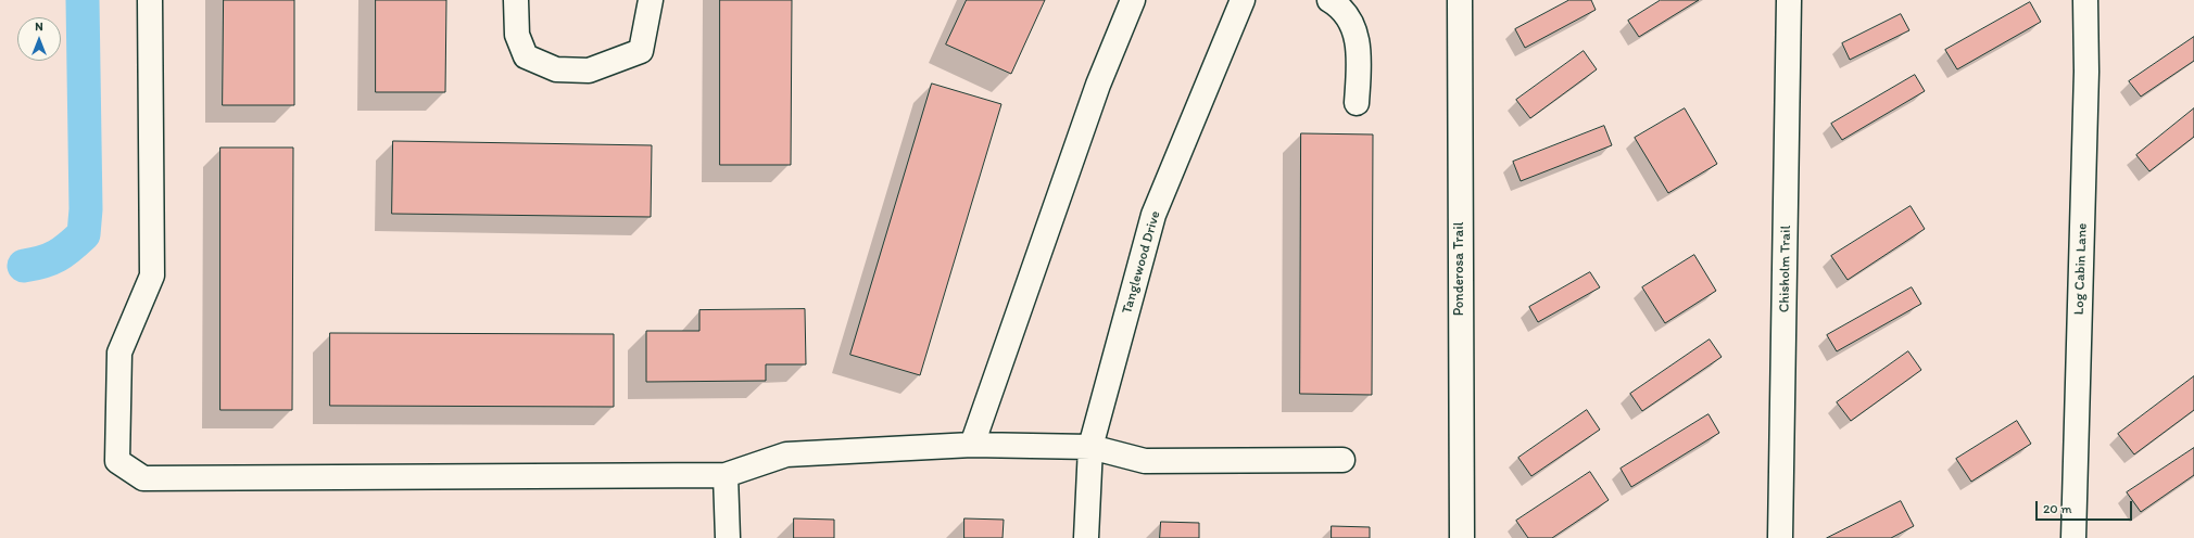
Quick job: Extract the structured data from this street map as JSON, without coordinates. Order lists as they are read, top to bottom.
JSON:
{
  "streets": {
    "street": [
      "Tanglewood Drive",
      "Ponderosa Trail",
      "Chisholm Trail",
      "Log Cabin Lane"
    ]
  },
  "scale_bar": "20 m",
  "north": "top"
}
